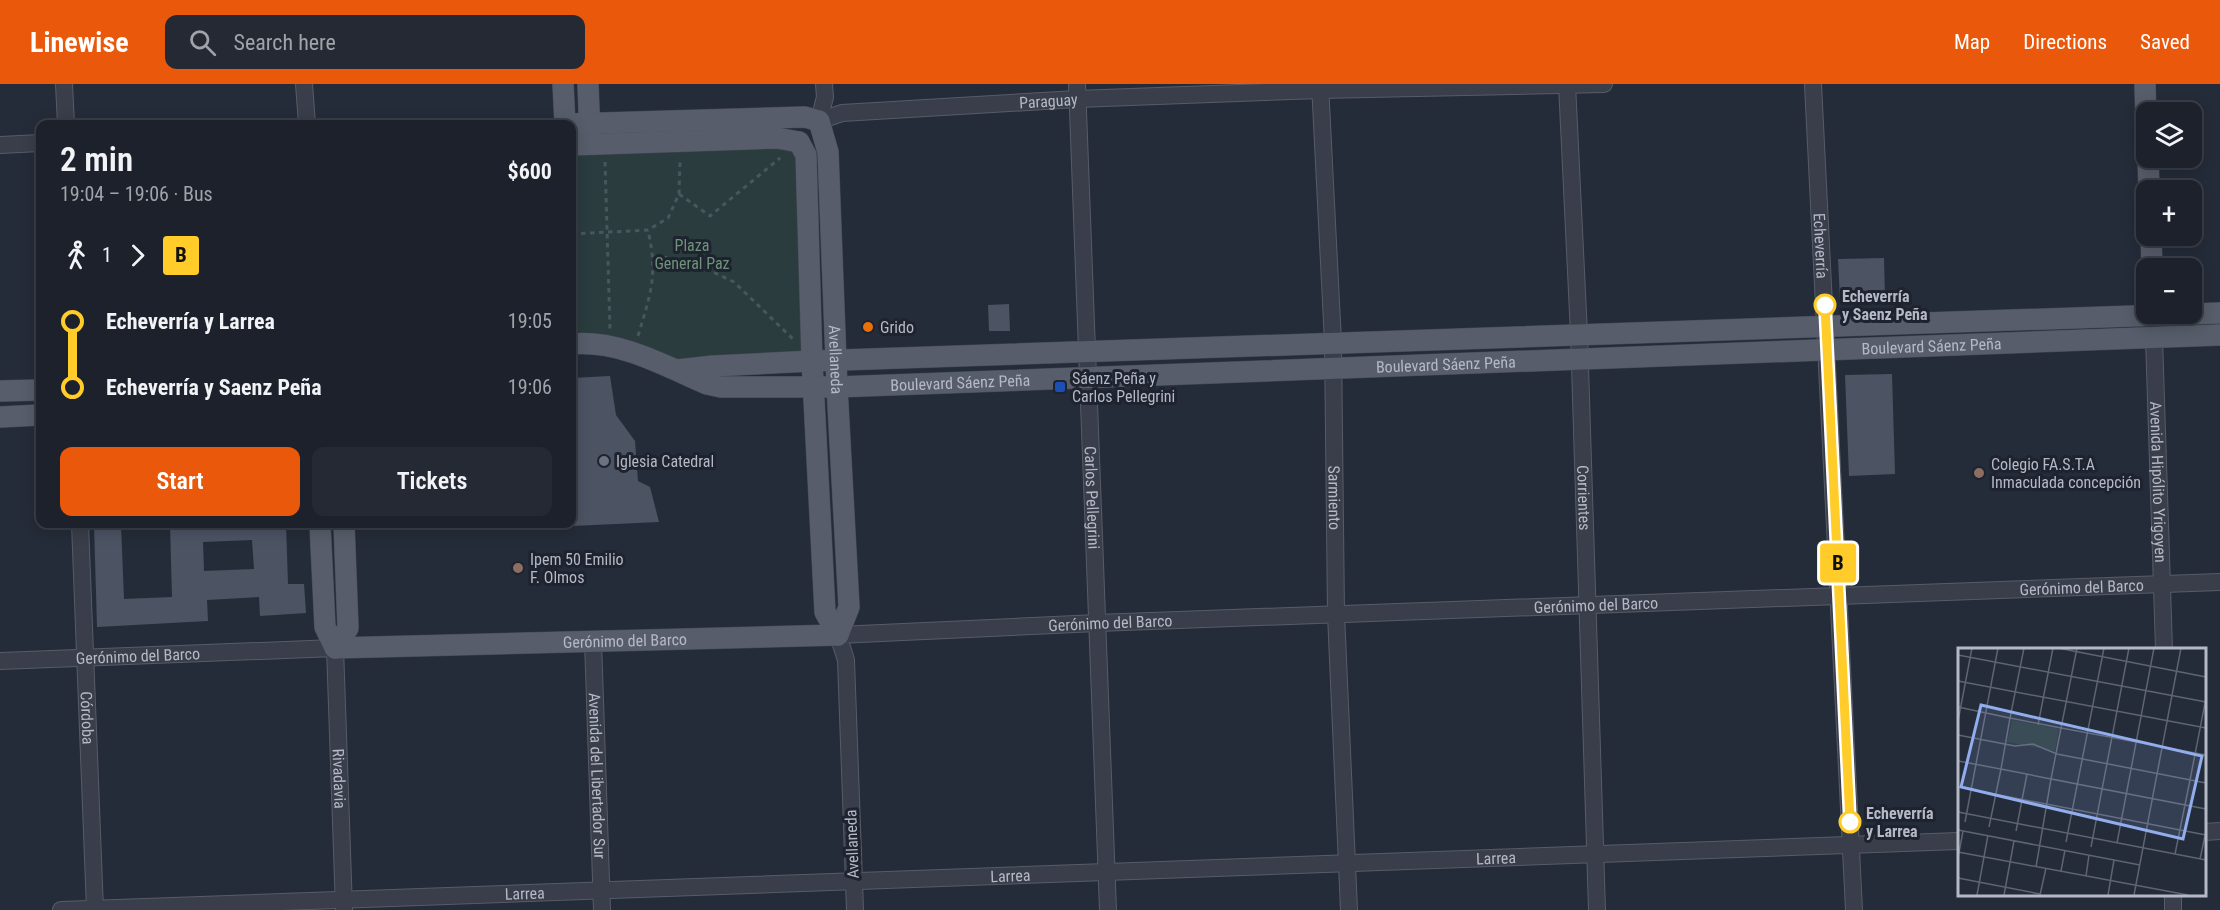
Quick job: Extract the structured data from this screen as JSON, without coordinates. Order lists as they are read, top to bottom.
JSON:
{
  "streets": {
    "main road": [
      "Paraguay",
      "Boulevard Sáenz Peña",
      "Avellaneda",
      "Avenida Hipólito Yrigoyen",
      "Gerónimo del Barco",
      "Rivadavia"
    ],
    "street": [
      "Echeverría",
      "Carlos Pellegrini",
      "Sarmiento",
      "Corrientes",
      "Córdoba",
      "Avenida del Libertador Sur",
      "Larrea"
    ]
  },
  "crossings": [
    ["Paraguay", "Avellaneda"],
    ["Paraguay", "Carlos Pellegrini"],
    ["Paraguay", "Sarmiento"],
    ["Paraguay", "Corrientes"],
    ["Echeverría", "Boulevard Sáenz Peña"],
    ["Echeverría", "Gerónimo del Barco"],
    ["Echeverría", "Larrea"],
    ["Boulevard Sáenz Peña", "Avellaneda"],
    ["Boulevard Sáenz Peña", "Avenida Hipólito Yrigoyen"],
    ["Boulevard Sáenz Peña", "Carlos Pellegrini"],
    ["Boulevard Sáenz Peña", "Sarmiento"],
    ["Boulevard Sáenz Peña", "Corrientes"],
    ["Avellaneda", "Gerónimo del Barco"],
    ["Avellaneda", "Larrea"],
    ["Avenida Hipólito Yrigoyen", "Gerónimo del Barco"],
    ["Carlos Pellegrini", "Gerónimo del Barco"],
    ["Carlos Pellegrini", "Larrea"],
    ["Sarmiento", "Gerónimo del Barco"],
    ["Sarmiento", "Larrea"],
    ["Corrientes", "Gerónimo del Barco"],
    ["Corrientes", "Larrea"],
    ["Gerónimo del Barco", "Córdoba"],
    ["Gerónimo del Barco", "Avenida del Libertador Sur"],
    ["Gerónimo del Barco", "Rivadavia"],
    ["Córdoba", "Larrea"],
    ["Avenida del Libertador Sur", "Larrea"],
    ["Rivadavia", "Larrea"]
  ],
  "parks": ["Plaza General Paz"],
  "places": {
    "other": [
      "Echeverría y Saenz Peña",
      "Grido",
      "Iglesia Catedral",
      "Colegio FA.S.T.A Inmaculada concepción",
      "Ipem 50 Emilio F. Olmos",
      "Echeverría y Larrea"
    ],
    "transit": ["Sáenz Peña y Carlos Pellegrini"]
  },
  "lines": ["bus line B"],
  "page": {
    "header": "Linewise",
    "search": "Search here",
    "nav": ["Map", "Directions", "Saved"],
    "on_map": "B",
    "map_buttons": ["+", "−"],
    "heading": ["2 min", "19:04 – 19:06 · Bus", "$600"],
    "legs": ["1", "B"],
    "list": [
      {
        "name": "Echeverría y Larrea",
        "value": "19:05"
      },
      {
        "name": "Echeverría y Saenz Peña",
        "value": "19:06"
      }
    ],
    "buttons": ["Start", "Tickets"]
  }
}
